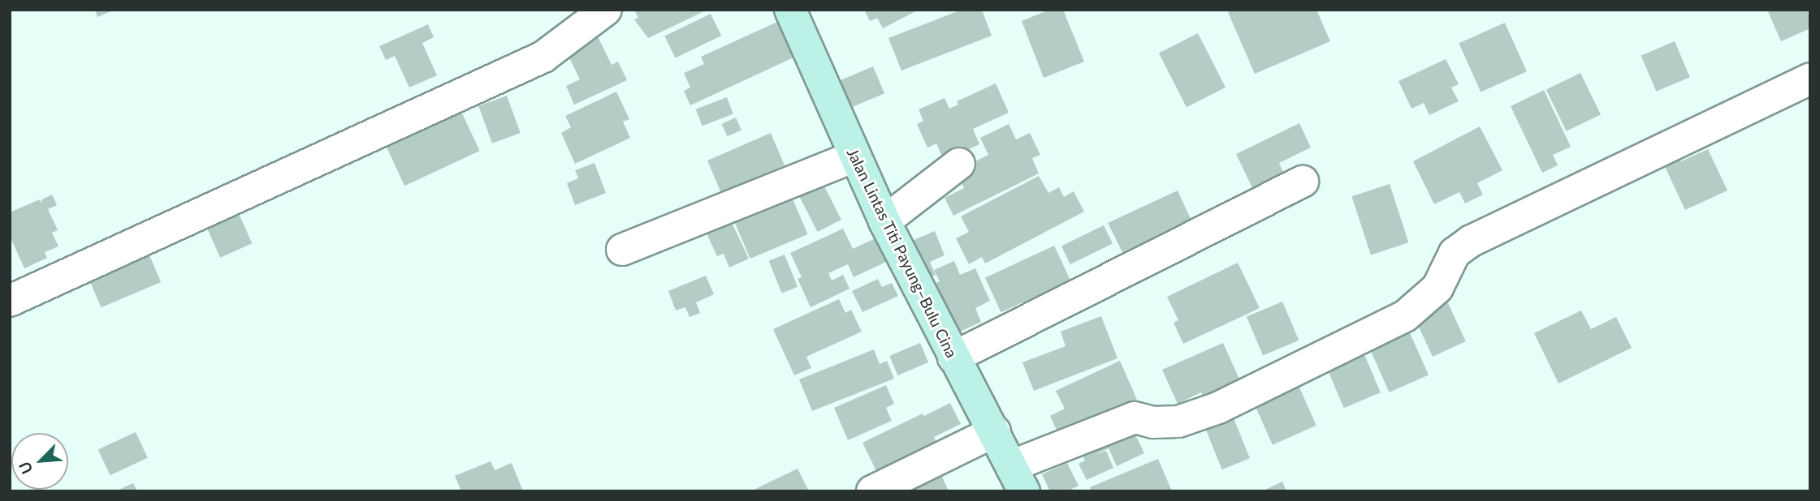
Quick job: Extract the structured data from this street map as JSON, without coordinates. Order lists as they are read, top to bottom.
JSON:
{
  "streets": {
    "main road": ["Jalan Lintas Titi Payung–Bulu Cina"]
  },
  "north": "bottom left"
}
